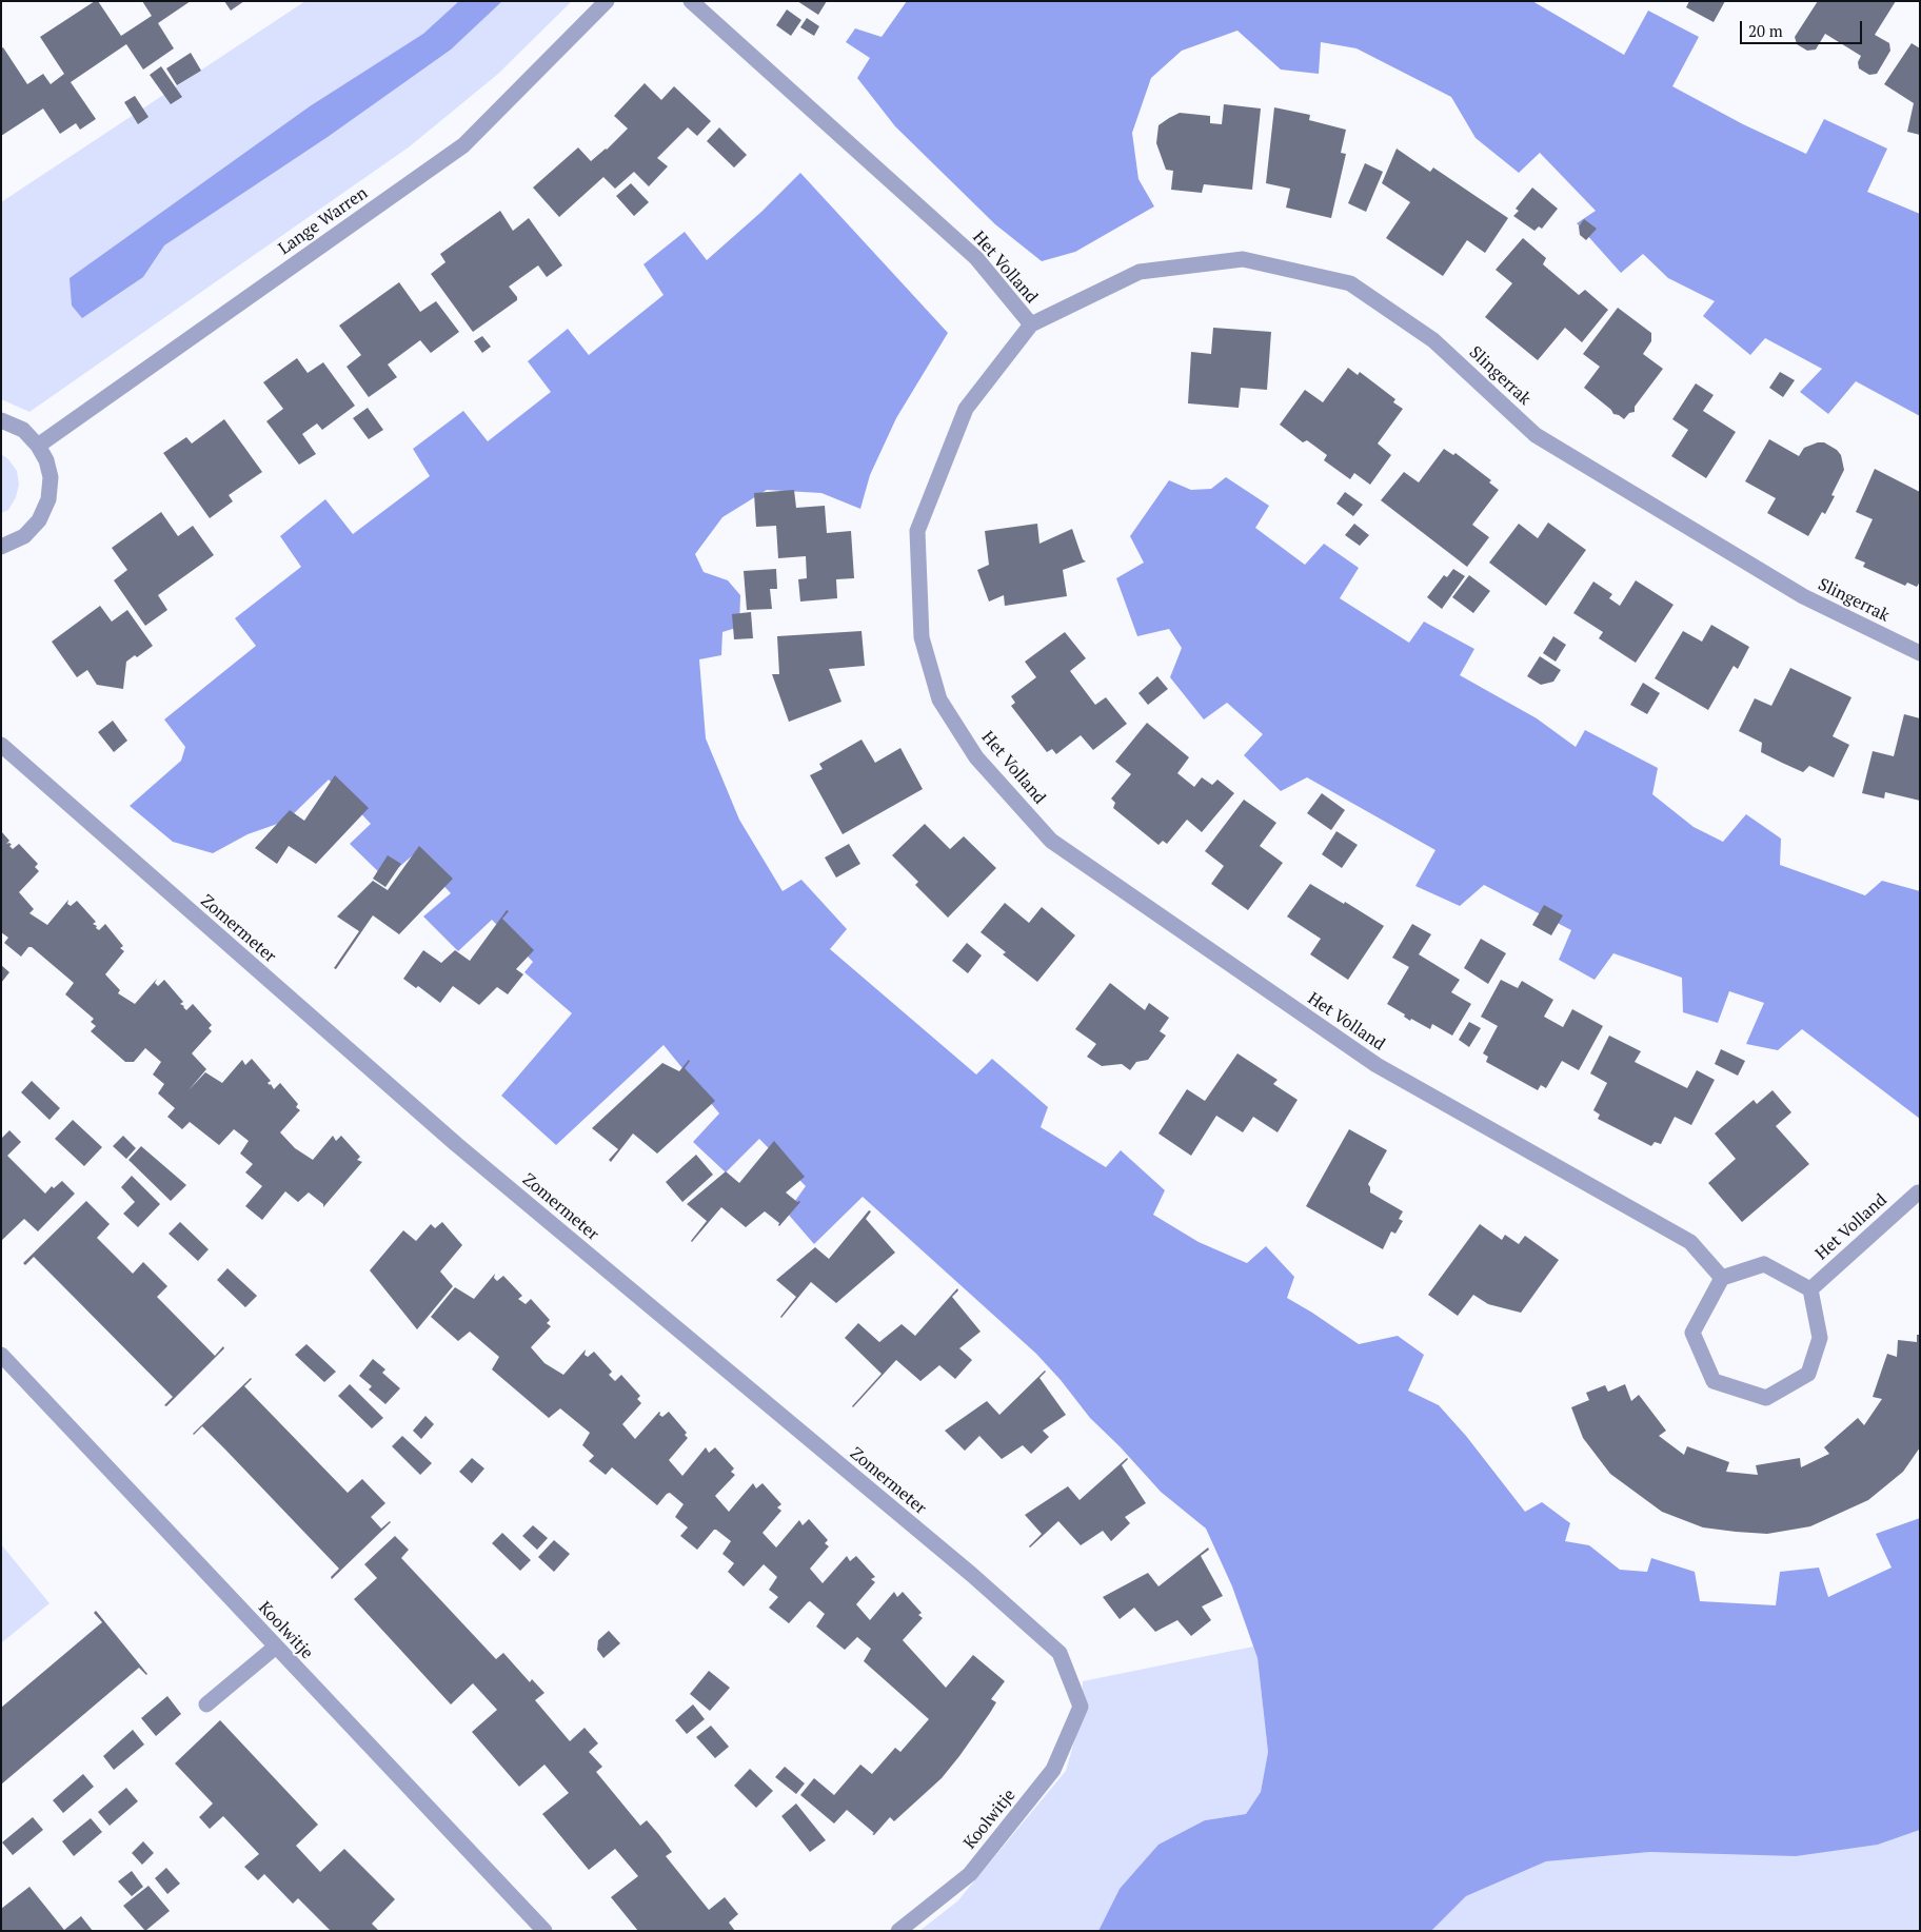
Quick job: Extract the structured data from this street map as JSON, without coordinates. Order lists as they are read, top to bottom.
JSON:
{
  "streets": {
    "street": [
      "Lange Warren",
      "Het Volland",
      "Slingerrak",
      "Zomermeter",
      "Koolwitje"
    ]
  },
  "crossings": [
    ["Het Volland", "Slingerrak"],
    ["Zomermeter", "Koolwitje"]
  ],
  "scale_bar": "20 m"
}
